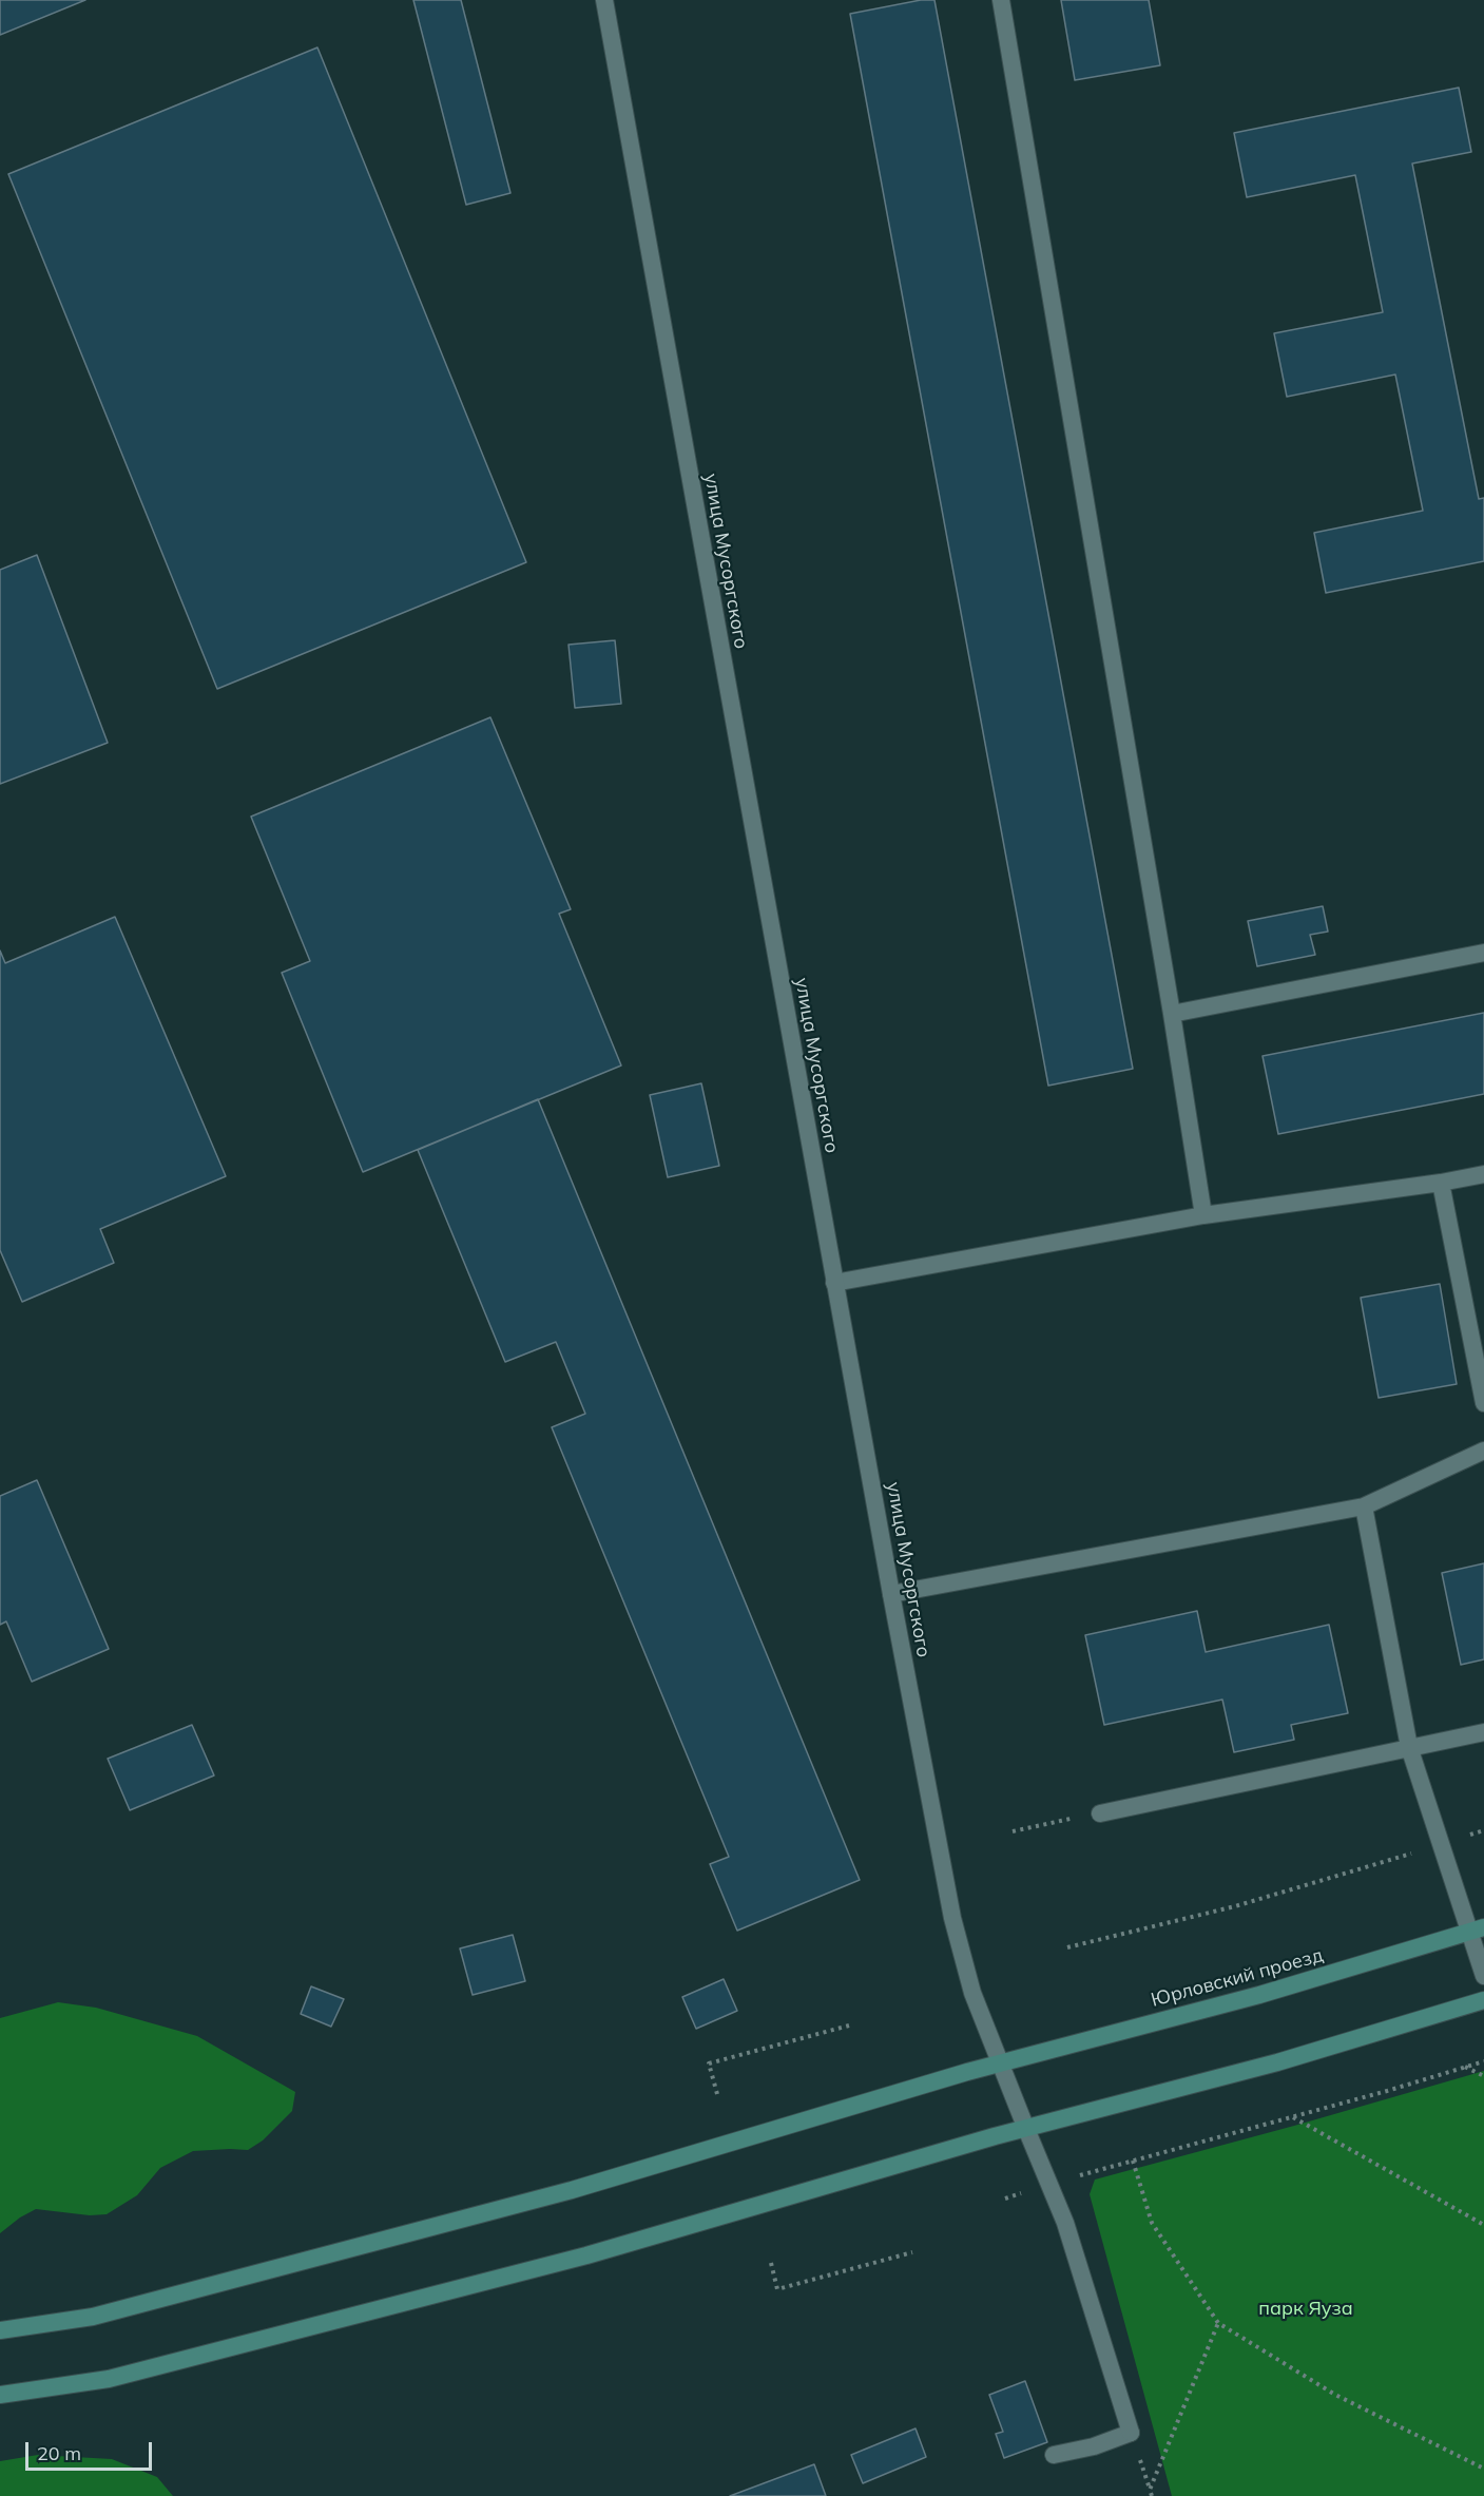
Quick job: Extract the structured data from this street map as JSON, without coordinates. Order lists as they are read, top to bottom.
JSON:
{
  "streets": {
    "main road": ["Юрловский проезд"],
    "street": ["улица Мусоргского"]
  },
  "crossings": [
    ["улица Мусоргского", "Юрловский проезд"]
  ],
  "parks": ["парк Яуза"],
  "scale_bar": "20 m"
}
